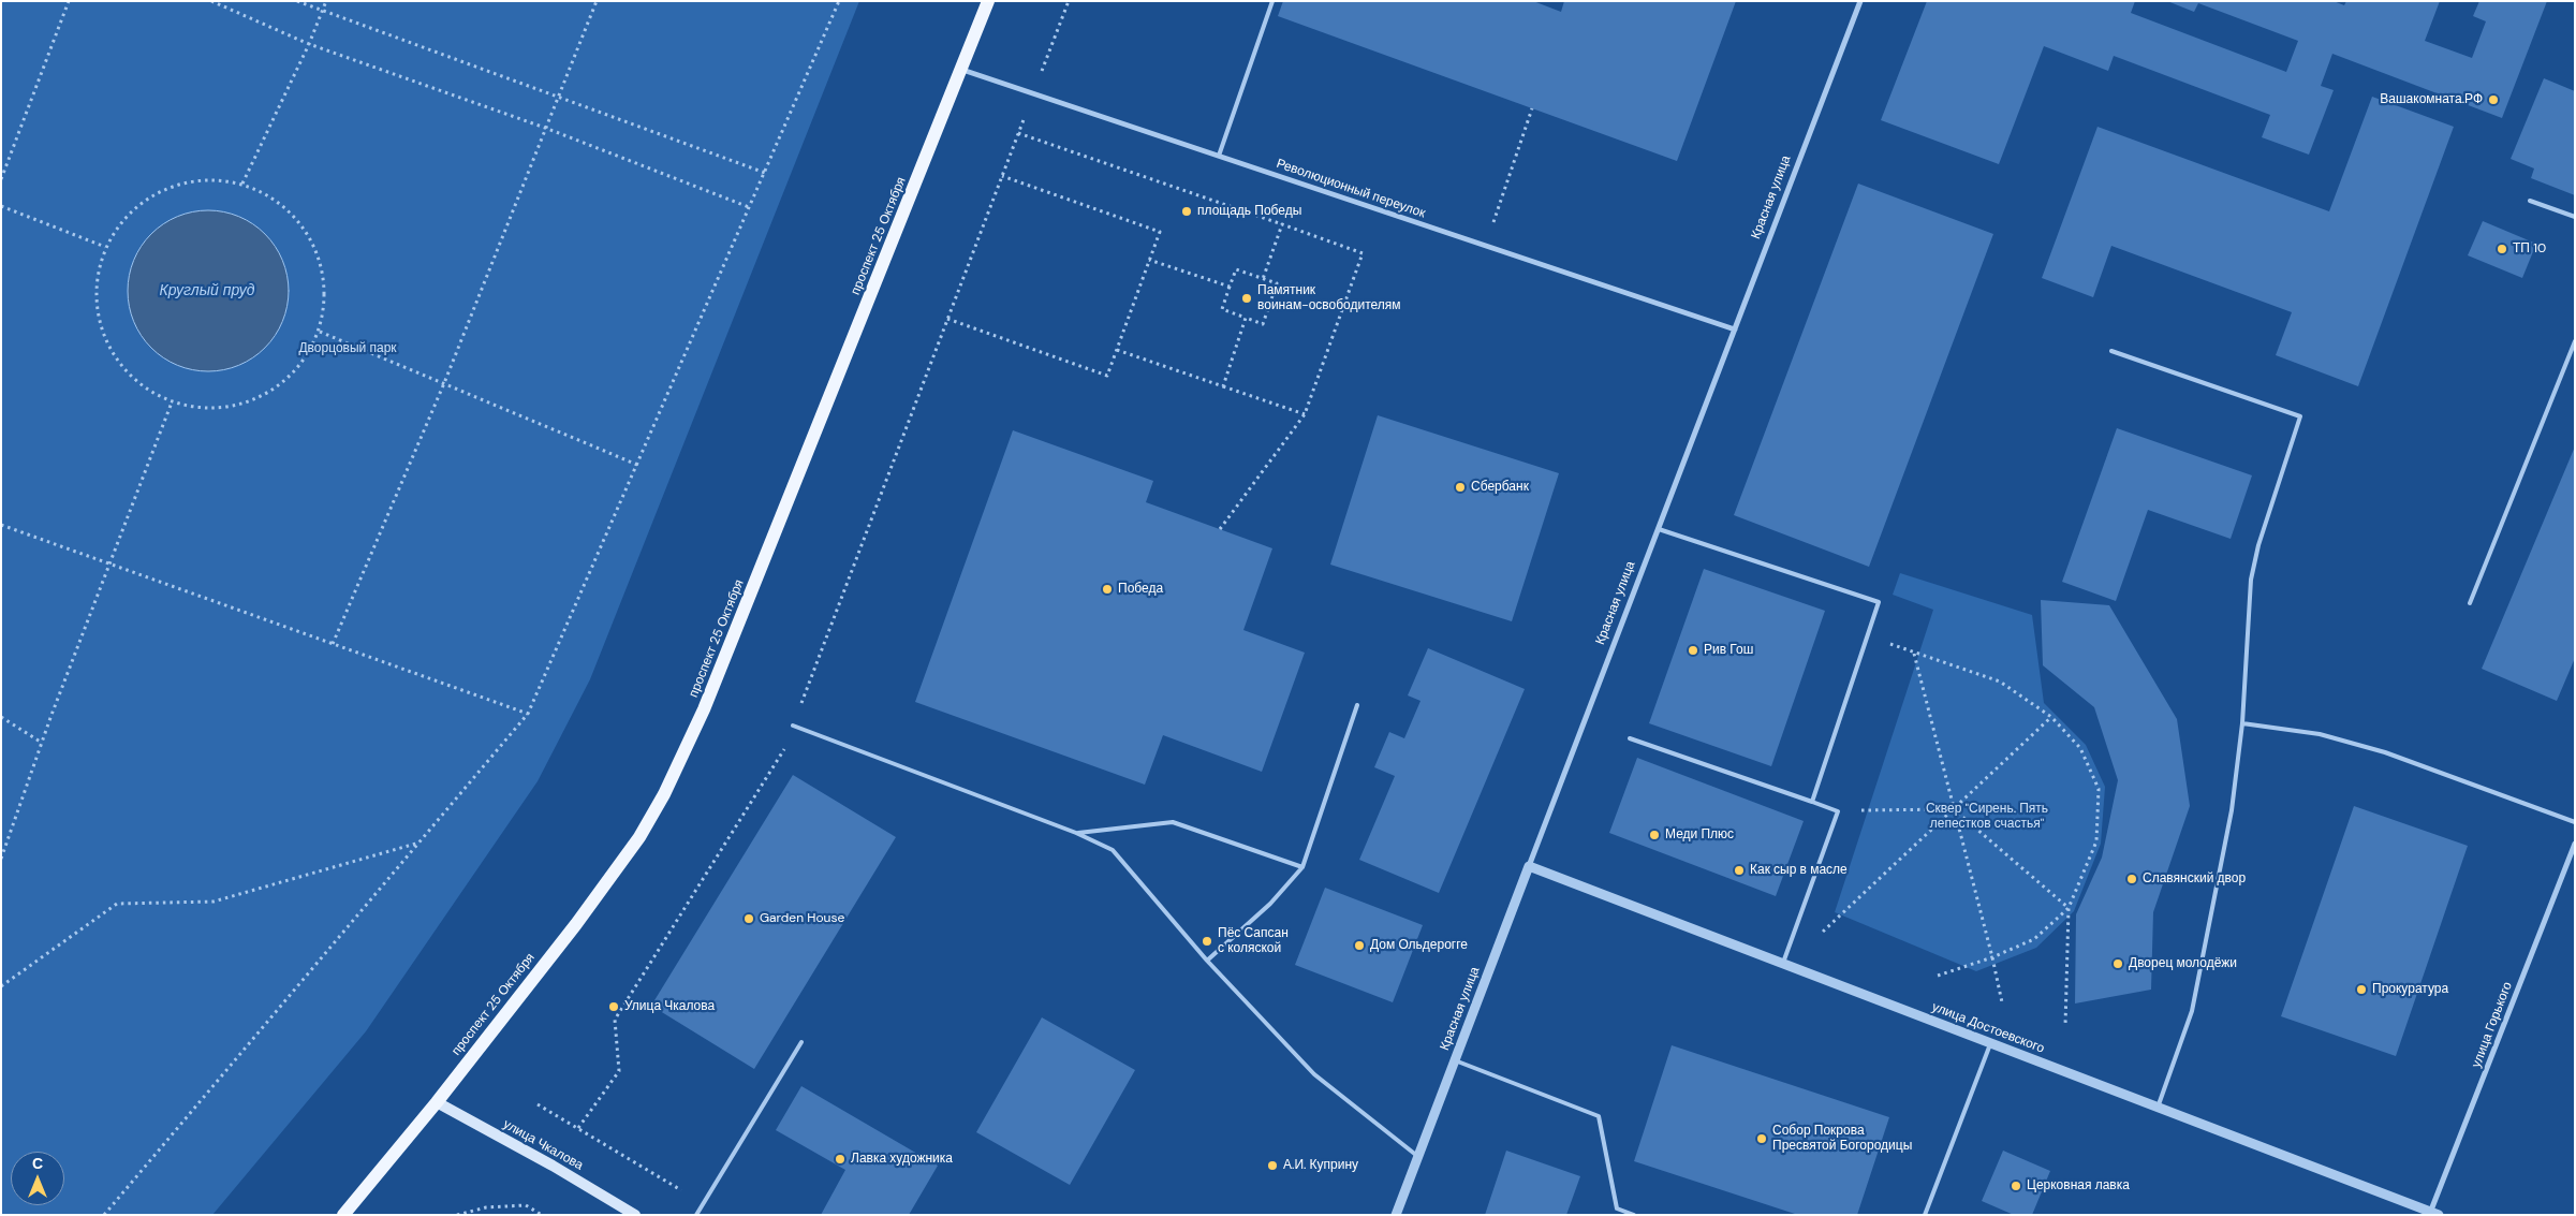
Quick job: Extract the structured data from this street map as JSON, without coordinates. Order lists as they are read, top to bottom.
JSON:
{
  "streets": {
    "main road": ["проспект 25 Октября", "улица Чкалова"],
    "street": [
      "Революционный переулок",
      "Красная улица",
      "улица Горького",
      "улица Достоевского"
    ]
  },
  "crossings": [
    ["Революционный переулок", "Красная улица"],
    ["Революционный переулок", "проспект 25 Октября"],
    ["Красная улица", "улица Достоевского"],
    ["проспект 25 Октября", "улица Чкалова"],
    ["улица Горького", "улица Достоевского"]
  ],
  "water": ["Круглый пруд"],
  "parks": ["Дворцовый парк", "Сквер \"Сирень. Пять лепестков счастья\""],
  "places": [
    "Вашакомната.РФ",
    "площадь Победы",
    "ТП 10",
    "Памятник воинам-освободителям",
    "Сбербанк",
    "Победа",
    "Рив Гош",
    "Меди Плюс",
    "Как сыр в масле",
    "Славянский двор",
    "Garden House",
    "Пёс Сапсан с коляской",
    "Дом Ольдерогге",
    "Дворец молодёжи",
    "Прокуратура",
    "Улица Чкалова",
    "Собор Покрова Пресвятой Богородицы",
    "Лавка художника",
    "А.И. Куприну",
    "Церковная лавка"
  ],
  "north": "top"
}
